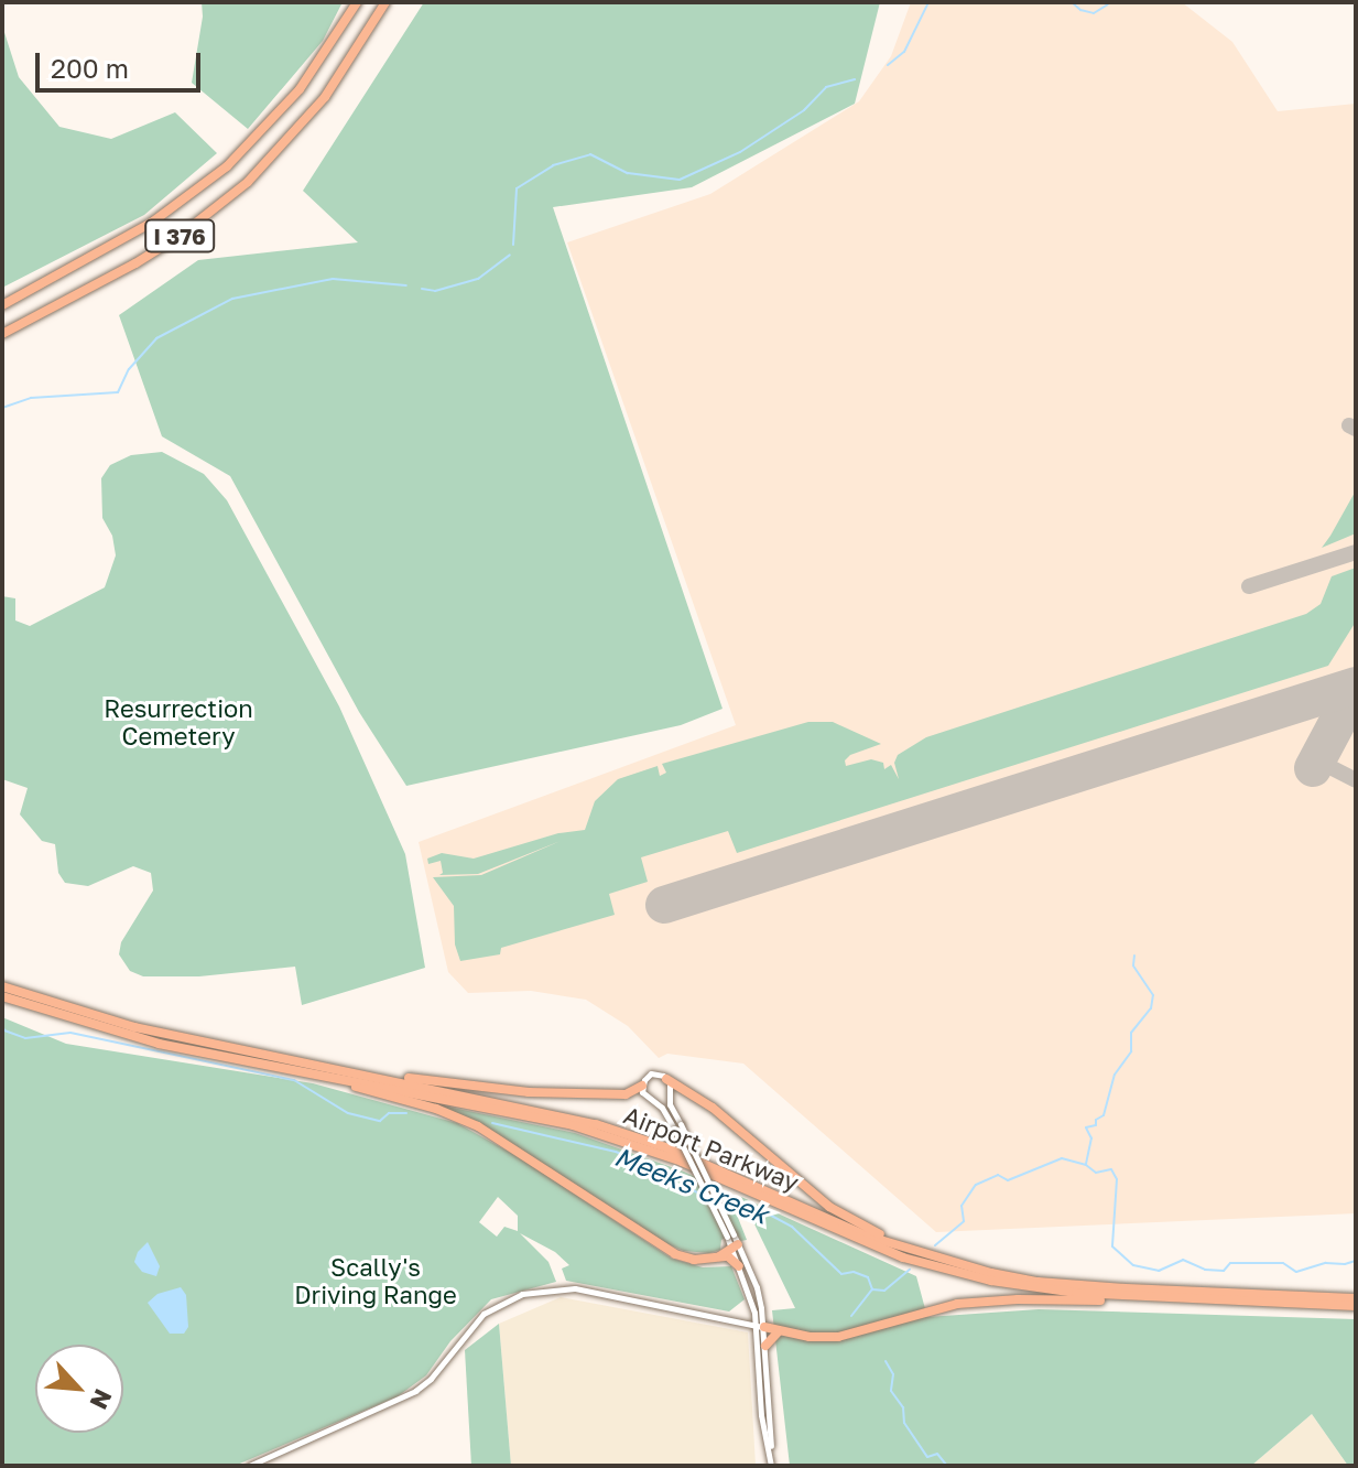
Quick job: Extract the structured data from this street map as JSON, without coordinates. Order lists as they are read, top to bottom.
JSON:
{
  "streets": {
    "highway": ["I 376", "Airport Parkway"]
  },
  "water": ["Meeks Creek"],
  "parks": ["Resurrection Cemetery", "Scally's Driving Range"],
  "scale_bar": "200 m",
  "north": "bottom right"
}
